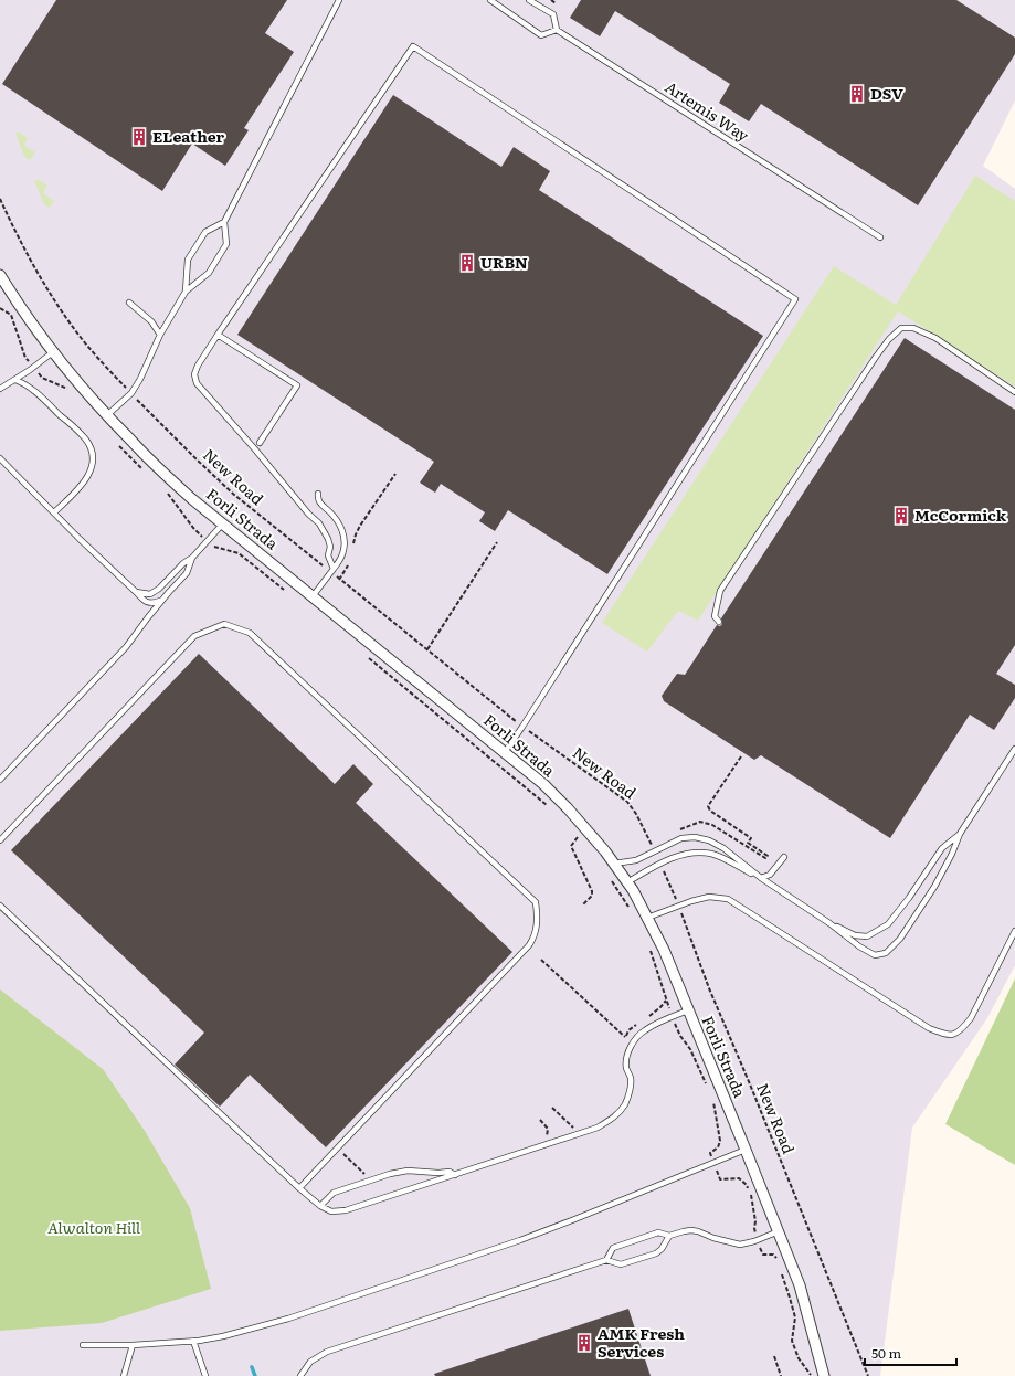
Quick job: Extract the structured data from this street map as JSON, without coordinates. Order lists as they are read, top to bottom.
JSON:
{
  "streets": {
    "street": ["Forli Strada"],
    "lane": ["Artemis Way"],
    "path": ["New Road"]
  },
  "parks": ["Alwalton Hill"],
  "places": {
    "building": [
      "DSV",
      "ELeather",
      "URBN",
      "McCormick",
      "AMK Fresh Services"
    ]
  },
  "scale_bar": "50 m"
}
